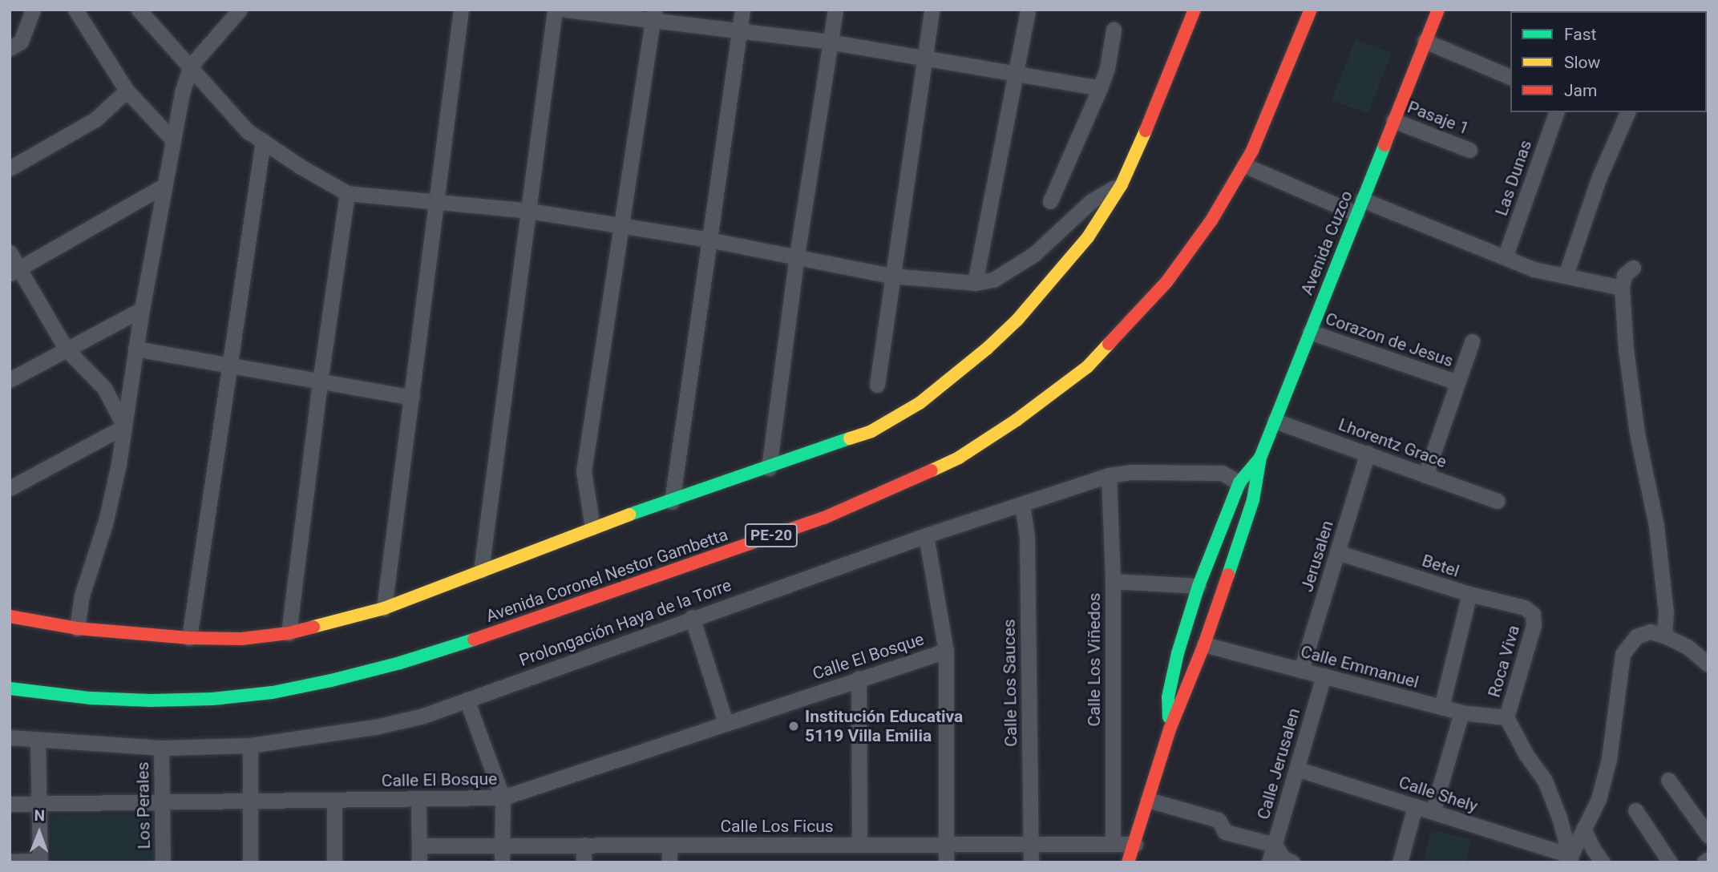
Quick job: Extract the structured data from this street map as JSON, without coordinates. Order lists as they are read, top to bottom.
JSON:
{
  "streets": {
    "main road": ["Avenida Cuzco", "PE-20", "Avenida Coronel Nestor Gambetta"],
    "street": [
      "Pasaje 1",
      "Las Dunas",
      "Corazon de Jesus",
      "Lhorentz Grace",
      "Jerusalen",
      "Betel",
      "Prolongación Haya de la Torre",
      "Calle El Bosque",
      "Calle Los Viñedos",
      "Roca Viva",
      "Calle Emmanuel",
      "Calle Los Sauces",
      "Calle Jerusalen",
      "Calle Shely",
      "Los Perales",
      "Calle Los Ficus"
    ]
  },
  "crossings": [
    ["Pasaje 1", "Avenida Cuzco"],
    ["Avenida Cuzco", "Corazon de Jesus"],
    ["Avenida Cuzco", "Lhorentz Grace"],
    ["Avenida Cuzco", "Prolongación Haya de la Torre"],
    ["Avenida Cuzco", "Calle Emmanuel"],
    ["Avenida Cuzco", "Calle Los Ficus"],
    ["Lhorentz Grace", "Jerusalen"],
    ["Jerusalen", "Betel"],
    ["Jerusalen", "Calle Emmanuel"],
    ["Betel", "Roca Viva"],
    ["Prolongación Haya de la Torre", "Calle Los Viñedos"],
    ["Prolongación Haya de la Torre", "Calle Los Sauces"],
    ["Prolongación Haya de la Torre", "Los Perales"],
    ["Calle El Bosque", "Los Perales"],
    ["Calle Los Viñedos", "Calle Los Ficus"],
    ["Roca Viva", "Calle Emmanuel"],
    ["Calle Emmanuel", "Calle Jerusalen"],
    ["Calle Los Sauces", "Calle Los Ficus"],
    ["Calle Jerusalen", "Calle Shely"]
  ],
  "places": ["Institución Educativa 5119 Villa Emilia"],
  "legend": ["Fast", "Slow", "Jam"],
  "north": "top"
}
